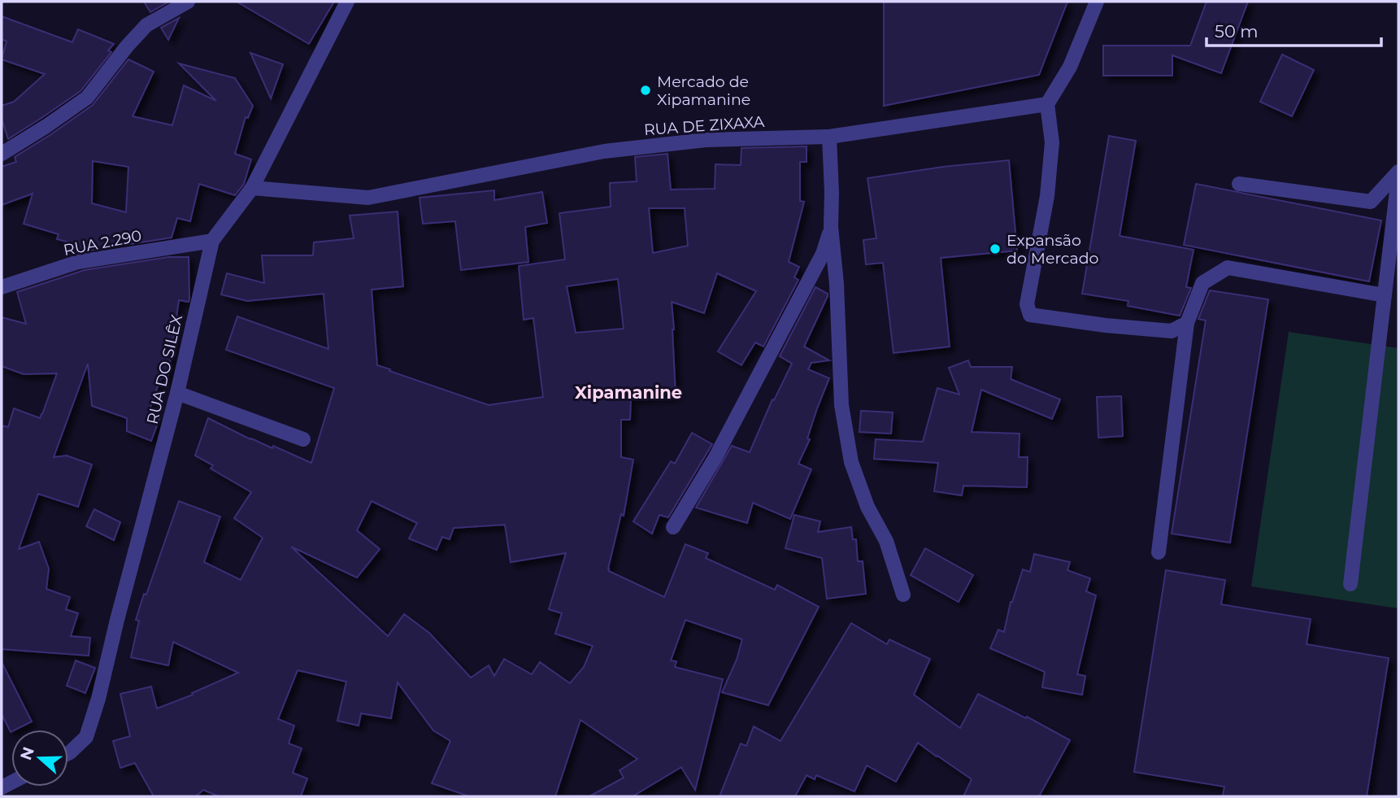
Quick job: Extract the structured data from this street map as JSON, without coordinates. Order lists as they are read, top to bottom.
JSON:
{
  "streets": {
    "street": ["RUA DE ZIXAXA", "RUA 2.290", "RUA DO SILÊX"]
  },
  "crossings": [
    ["RUA DE ZIXAXA", "RUA DO SILÊX"],
    ["RUA 2.290", "RUA DO SILÊX"]
  ],
  "districts": ["Xipamanine"],
  "places": ["Mercado de Xipamanine", "Expansão do Mercado"],
  "scale_bar": "50 m",
  "north": "left"
}
